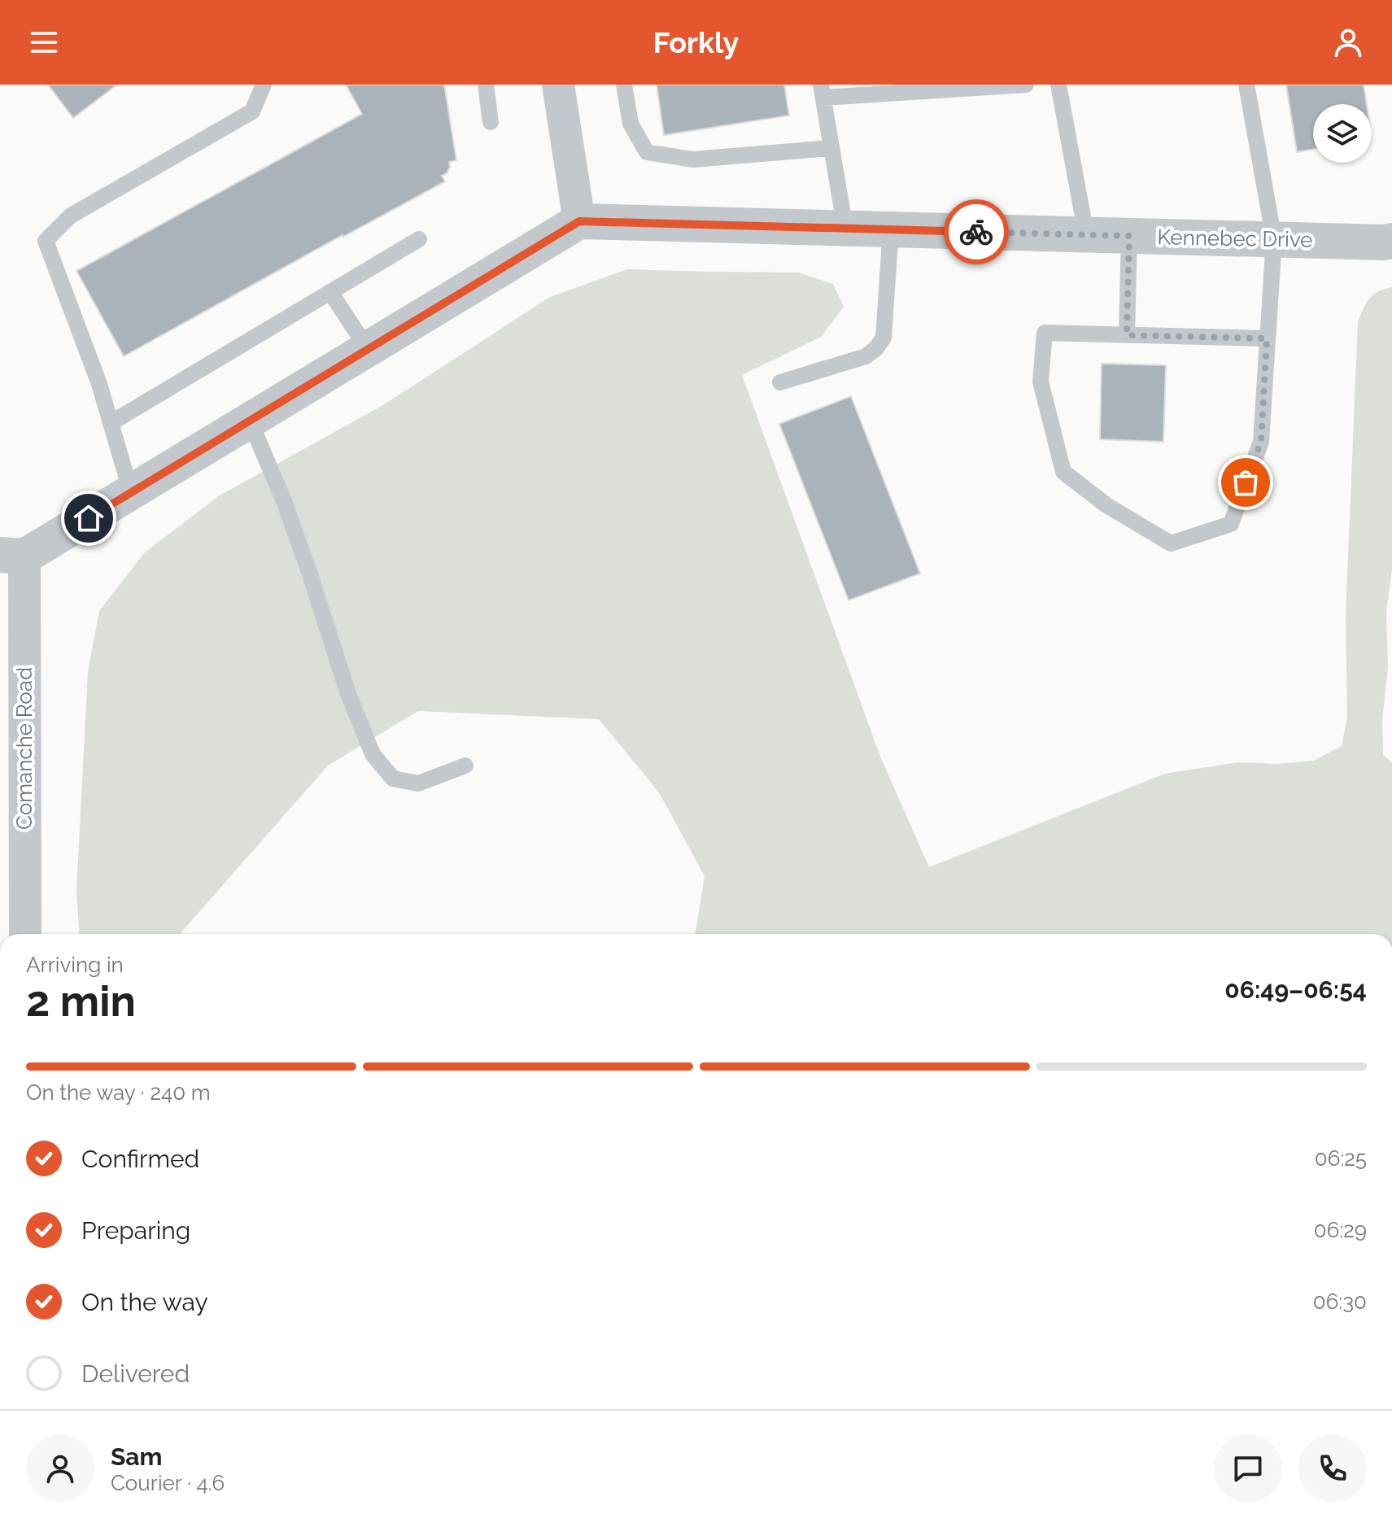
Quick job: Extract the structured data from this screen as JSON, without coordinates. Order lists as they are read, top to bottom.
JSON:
{
  "streets": {
    "street": ["Kennebec Drive", "Comanche Road"]
  },
  "page": {
    "header": "Forkly",
    "heading": ["2 min", "Arriving in", "06:49–06:54"],
    "panel": ["Sam", "Courier · 4.6"],
    "bar": "On the way · 240 m",
    "list": [
      ["Confirmed", "06:25"],
      ["Preparing", "06:29"],
      ["On the way", "06:30"],
      "Delivered"
    ]
  }
}
